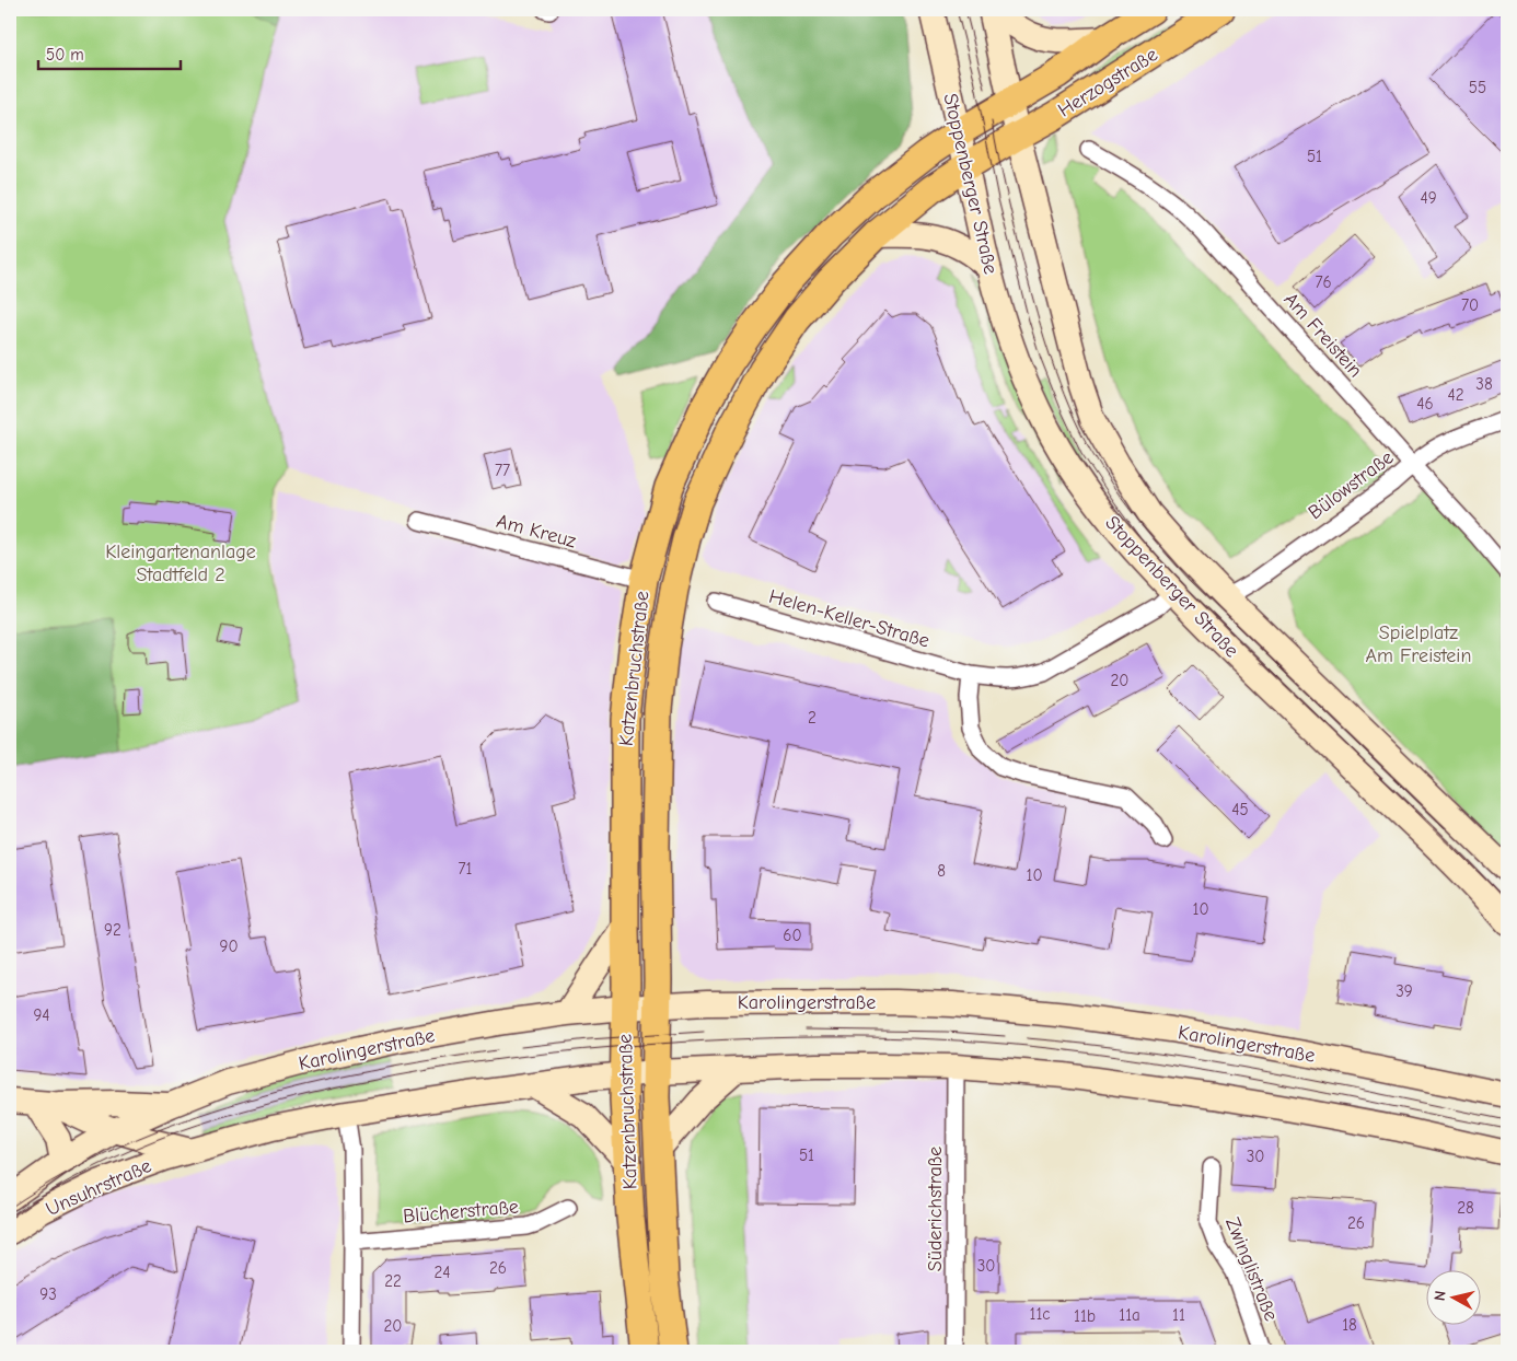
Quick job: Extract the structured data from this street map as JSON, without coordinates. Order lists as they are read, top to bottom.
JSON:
{
  "streets": {
    "main road": [
      "Herzogstraße",
      "Stoppenberger Straße",
      "Katzenbruchstraße",
      "Karolingerstraße",
      "Unsuhrstraße"
    ],
    "street": [
      "Am Freistein",
      "Bülowstraße",
      "Am Kreuz",
      "Helen-Keller-Straße",
      "Süderichstraße",
      "Blücherstraße",
      "Zwinglistraße"
    ]
  },
  "crossings": [
    ["Herzogstraße", "Stoppenberger Straße"],
    ["Herzogstraße", "Katzenbruchstraße"],
    ["Stoppenberger Straße", "Bülowstraße"],
    ["Stoppenberger Straße", "Helen-Keller-Straße"],
    ["Stoppenberger Straße", "Katzenbruchstraße"],
    ["Am Freistein", "Bülowstraße"],
    ["Am Kreuz", "Katzenbruchstraße"],
    ["Katzenbruchstraße", "Karolingerstraße"],
    ["Karolingerstraße", "Unsuhrstraße"]
  ],
  "parks": ["Kleingartenanlage Stadtfeld 2", "Spielplatz Am Freistein"],
  "house_numbers": [
    "55",
    "51",
    "49",
    "76",
    "70",
    "38",
    "42",
    "46",
    "77",
    "20",
    "2",
    "45",
    "71",
    "8",
    "10",
    "10",
    "92",
    "60",
    "90",
    "39",
    "94",
    "51",
    "30",
    "28",
    "26",
    "30",
    "26",
    "24",
    "22",
    "93",
    "11c",
    "11a",
    "11",
    "11b",
    "18",
    "20"
  ],
  "scale_bar": "50 m",
  "north": "left"
}
